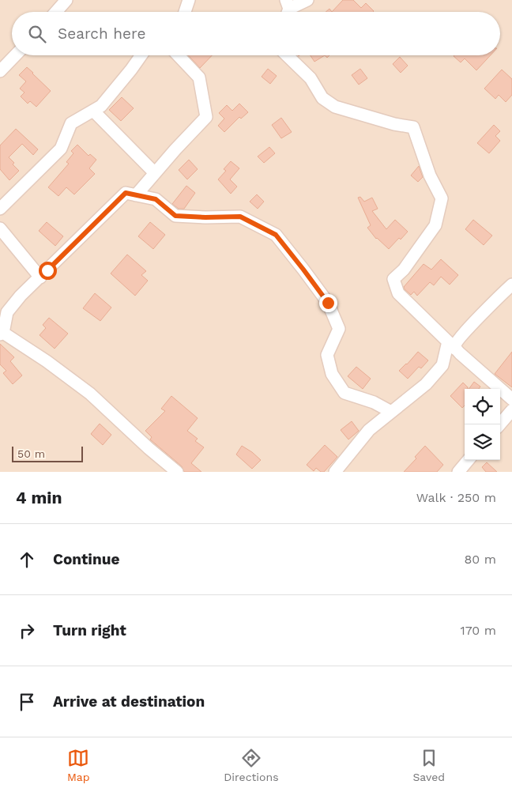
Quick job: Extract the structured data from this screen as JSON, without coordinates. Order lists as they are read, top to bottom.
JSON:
{
  "scale_bar": "50 m",
  "page": {
    "search": "Search here",
    "scale": "50 m",
    "heading": ["4 min", "Walk · 250 m"],
    "list": [
      ["Continue", "80 m"],
      ["Turn right", "170 m"],
      "Arrive at destination"
    ],
    "nav": ["Map", "Directions", "Saved"]
  }
}
